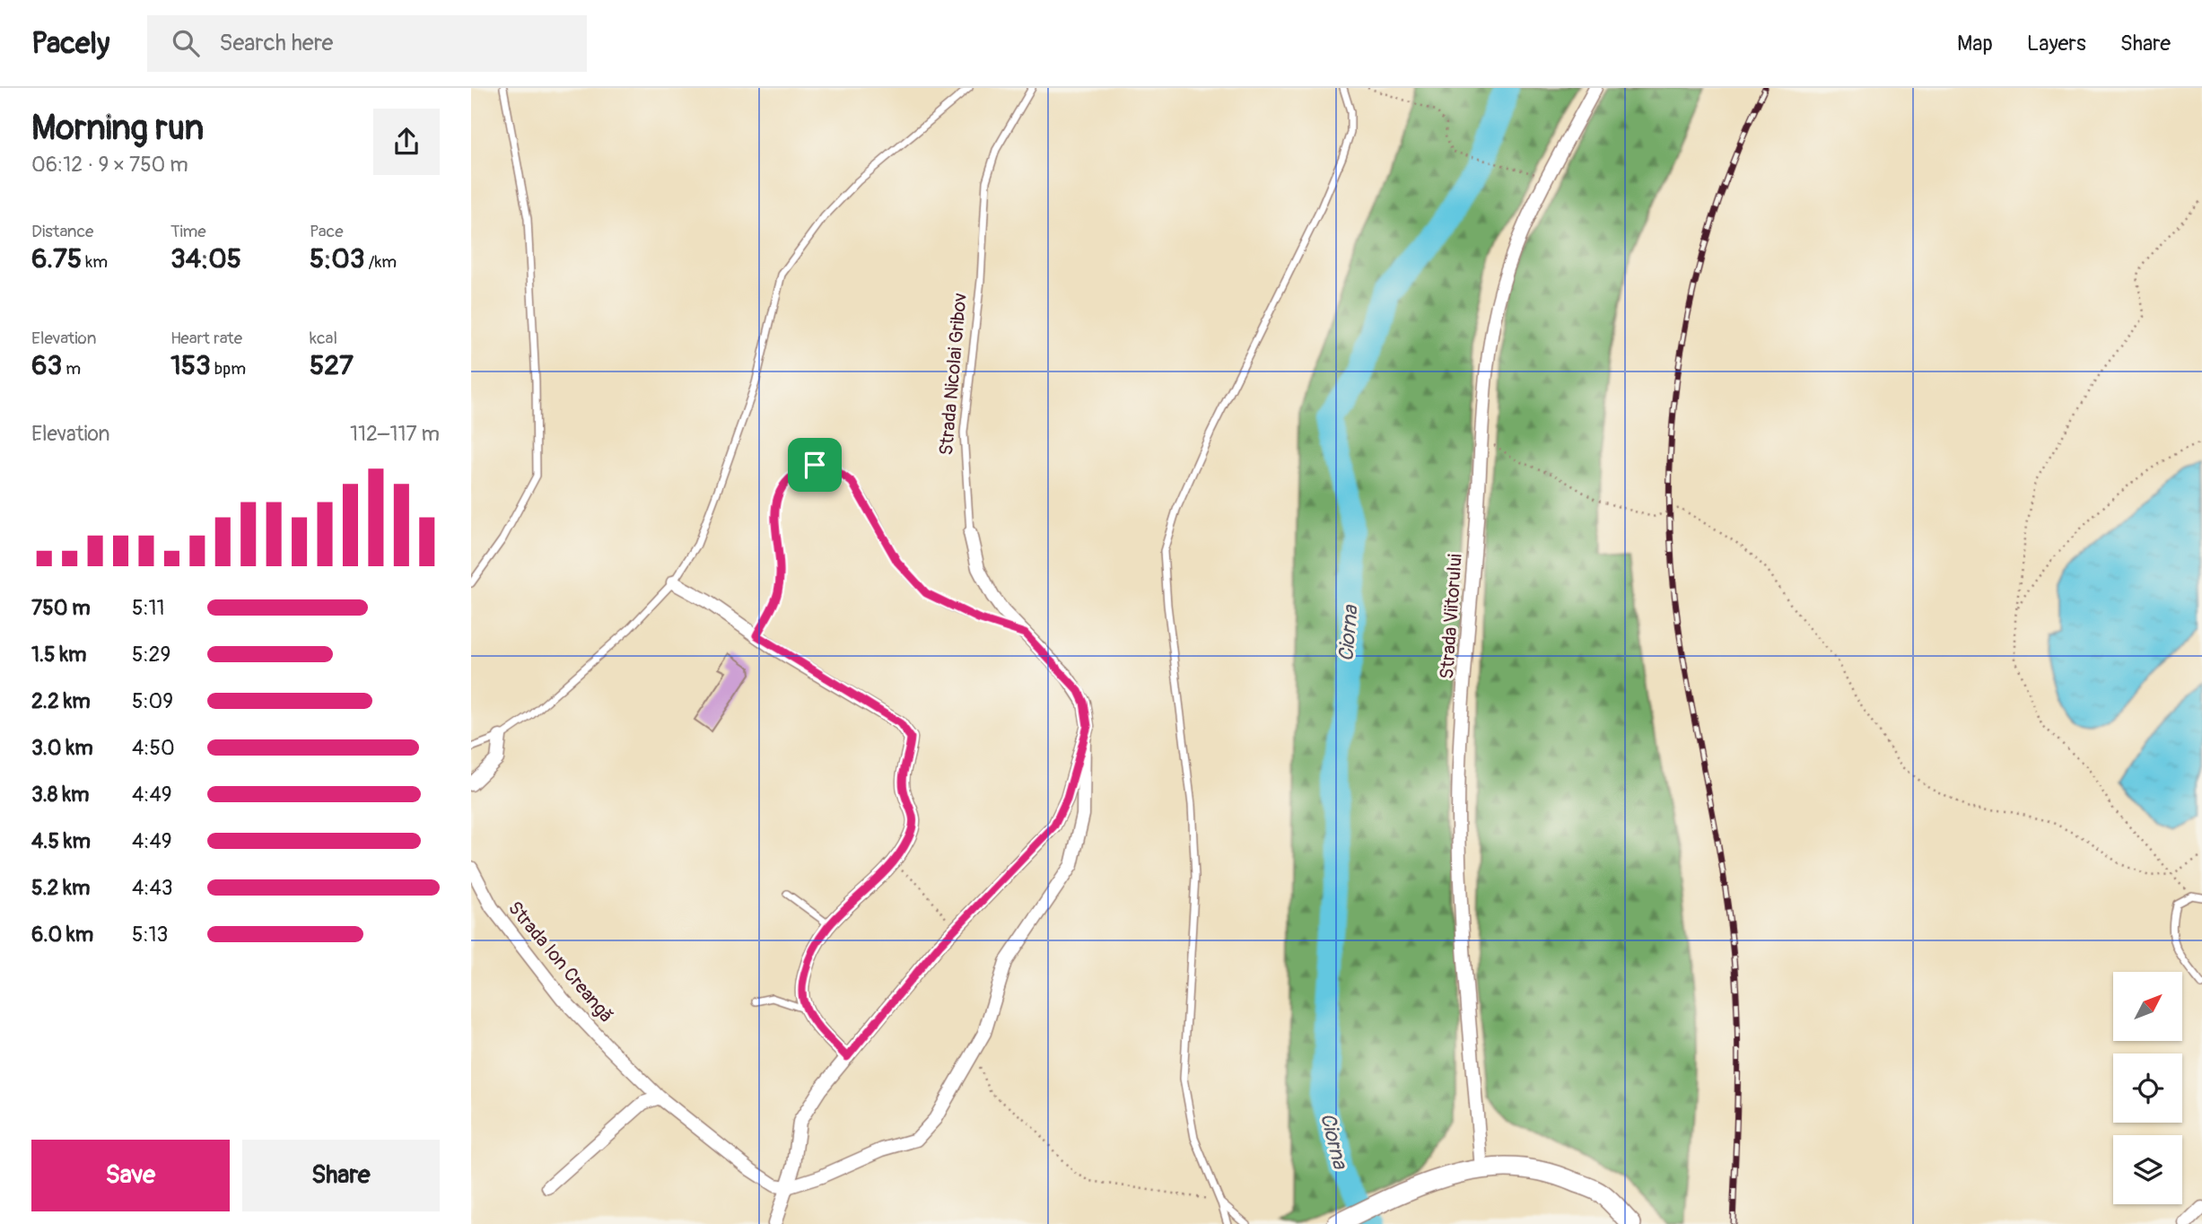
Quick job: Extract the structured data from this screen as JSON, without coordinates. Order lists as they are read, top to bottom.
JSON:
{
  "streets": {
    "street": ["Strada Nicolai Gribov", "Strada Viitorului", "Strada Ion Creangă"]
  },
  "crossings": [
    ["Strada Nicolai Gribov", "Strada Ion Creangă"]
  ],
  "water": ["Ciorna"],
  "north": "top right",
  "page": {
    "header": "Pacely",
    "search": "Search here",
    "nav": ["Map", "Layers", "Share"],
    "heading": ["Morning run", "06:12 · 9 × 750 m"],
    "stats": [
      ["Distance", "6.75 km"],
      ["Time", "34:05"],
      ["Pace", "5:03 /km"],
      ["Elevation", "63 m"],
      ["Heart rate", "153 bpm"],
      ["kcal", "527"]
    ],
    "chart": ["Elevation", "112–117 m"],
    "list": [
      {
        "name": "750 m",
        "note": "5:11"
      },
      {
        "name": "1.5 km",
        "note": "5:29"
      },
      {
        "name": "2.2 km",
        "note": "5:09"
      },
      {
        "name": "3.0 km",
        "note": "4:50"
      },
      {
        "name": "3.8 km",
        "note": "4:49"
      },
      {
        "name": "4.5 km",
        "note": "4:49"
      },
      {
        "name": "5.2 km",
        "note": "4:43"
      },
      {
        "name": "6.0 km",
        "note": "5:13"
      }
    ],
    "buttons": ["Save", "Share"]
  }
}
